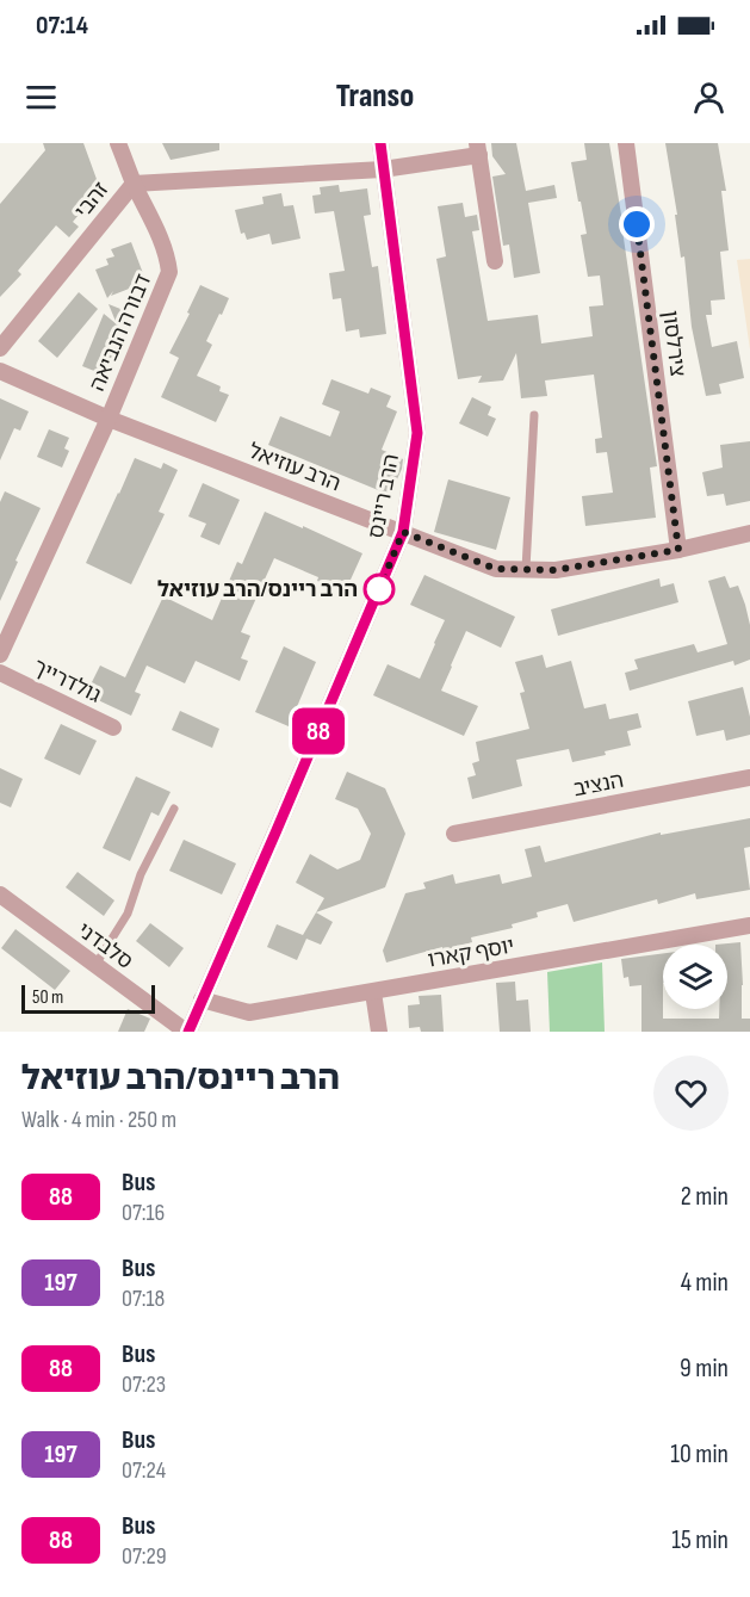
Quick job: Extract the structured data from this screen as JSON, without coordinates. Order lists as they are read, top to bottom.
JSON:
{
  "streets": {
    "street": [
      "זהבי",
      "דבורה הנביאה",
      "צירלסון",
      "הרב עוזיאל",
      "הרב ריינס",
      "גולדרייך",
      "הנציב",
      "סלבדני",
      "יוסף קארו"
    ]
  },
  "crossings": [
    ["זהבי", "דבורה הנביאה"],
    ["זהבי", "הרב ריינס"],
    ["דבורה הנביאה", "הרב עוזיאל"],
    ["צירלסון", "הרב עוזיאל"],
    ["הרב עוזיאל", "הרב ריינס"],
    ["הרב ריינס", "סלבדני"],
    ["הרב ריינס", "יוסף קארו"]
  ],
  "places": ["הרב ריינס/הרב עוזיאל"],
  "lines": ["bus line 88"],
  "scale_bar": "50 m",
  "page": {
    "status": "07:14",
    "header": "Transo",
    "on_map": "88",
    "scale": "50 m",
    "heading": ["הרב ריינס/הרב עוזיאל", "Walk · 4 min · 250 m"],
    "list": [
      {
        "mark": "88",
        "name": "Bus",
        "note": "07:16",
        "value": "2 min"
      },
      {
        "mark": "197",
        "name": "Bus",
        "note": "07:18",
        "value": "4 min"
      },
      {
        "mark": "88",
        "name": "Bus",
        "note": "07:23",
        "value": "9 min"
      },
      {
        "mark": "197",
        "name": "Bus",
        "note": "07:24",
        "value": "10 min"
      },
      {
        "mark": "88",
        "name": "Bus",
        "note": "07:29",
        "value": "15 min"
      }
    ]
  }
}
